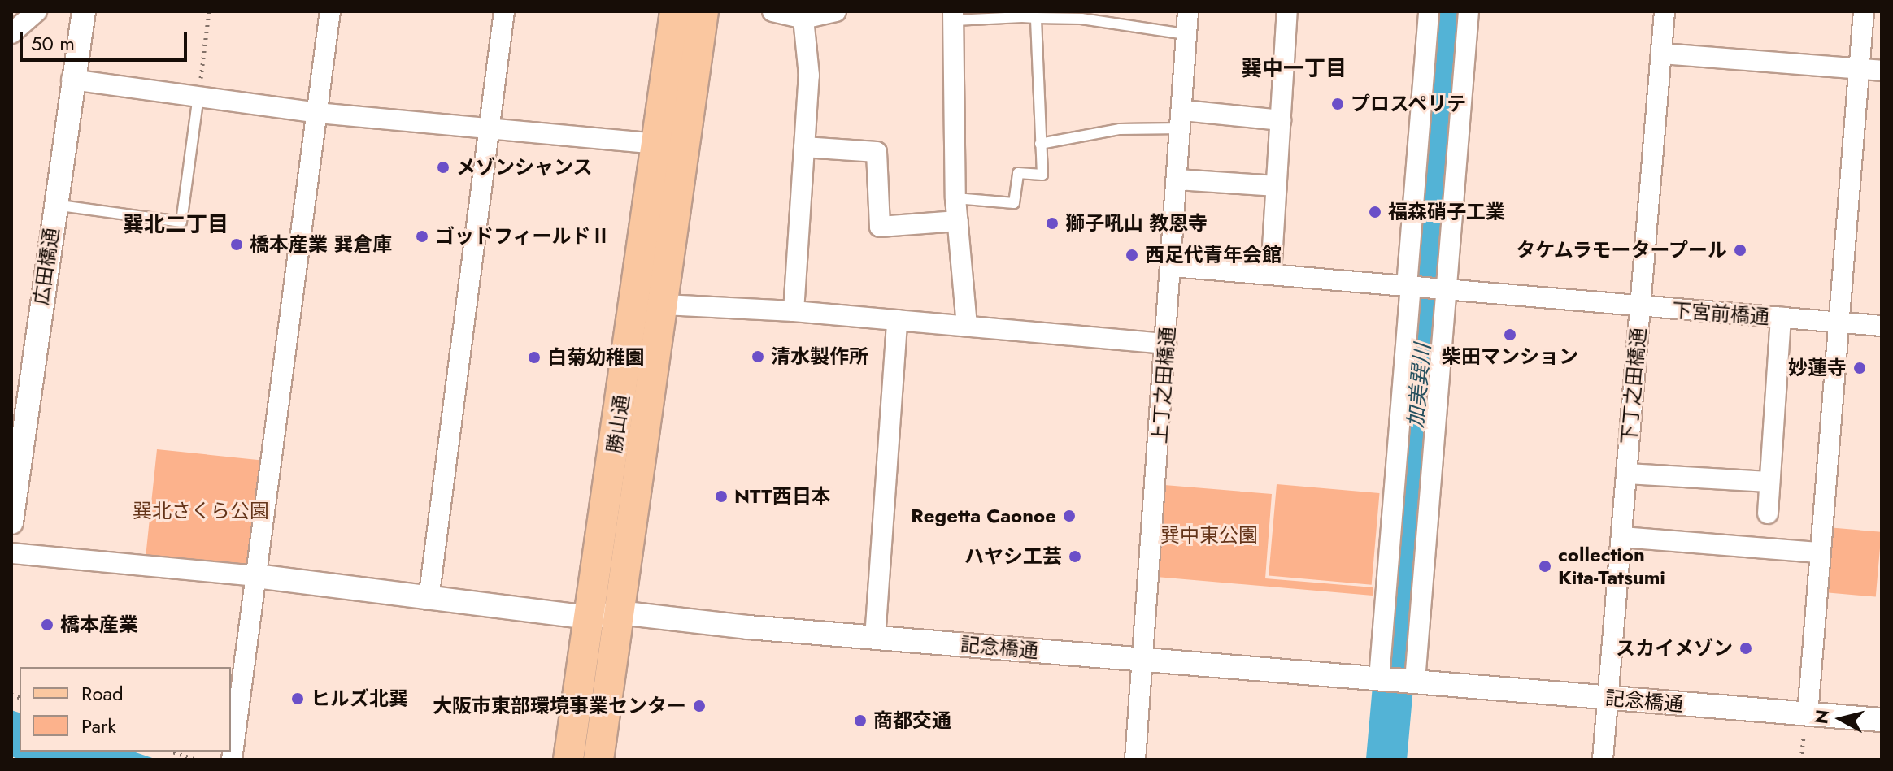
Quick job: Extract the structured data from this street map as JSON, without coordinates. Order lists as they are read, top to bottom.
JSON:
{
  "streets": {
    "main road": ["勝山通"],
    "street": [
      "広田橋通",
      "下宮前橋通",
      "上丁之田橋通",
      "下丁之田橋通",
      "記念橋通"
    ]
  },
  "crossings": [
    ["下宮前橋通", "下丁之田橋通"],
    ["上丁之田橋通", "記念橋通"],
    ["下丁之田橋通", "記念橋通"],
    ["勝山通", "記念橋通"]
  ],
  "districts": ["巽中一丁目", "巽北二丁目"],
  "water": ["加美巽川"],
  "parks": ["巽北さくら公園", "巽中東公園"],
  "places": [
    "プロスペリテ",
    "メゾンシャンス",
    "福森硝子工業",
    "獅子吼山 教恩寺",
    "ゴッドフィールドⅡ",
    "橋本産業 巽倉庫",
    "タケムラモータープール",
    "西足代青年会館",
    "柴田マンション",
    "清水製作所",
    "白菊幼稚園",
    "妙蓮寺",
    "NTT西日本",
    "Regetta Caonoe",
    "ハヤシ工芸",
    "collection Kita-Tatsumi",
    "橋本産業",
    "スカイメゾン",
    "ヒルズ北巽",
    "大阪市東部環境事業センター",
    "商都交通"
  ],
  "legend": ["Road", "Park"],
  "scale_bar": "50 m",
  "north": "left"
}
